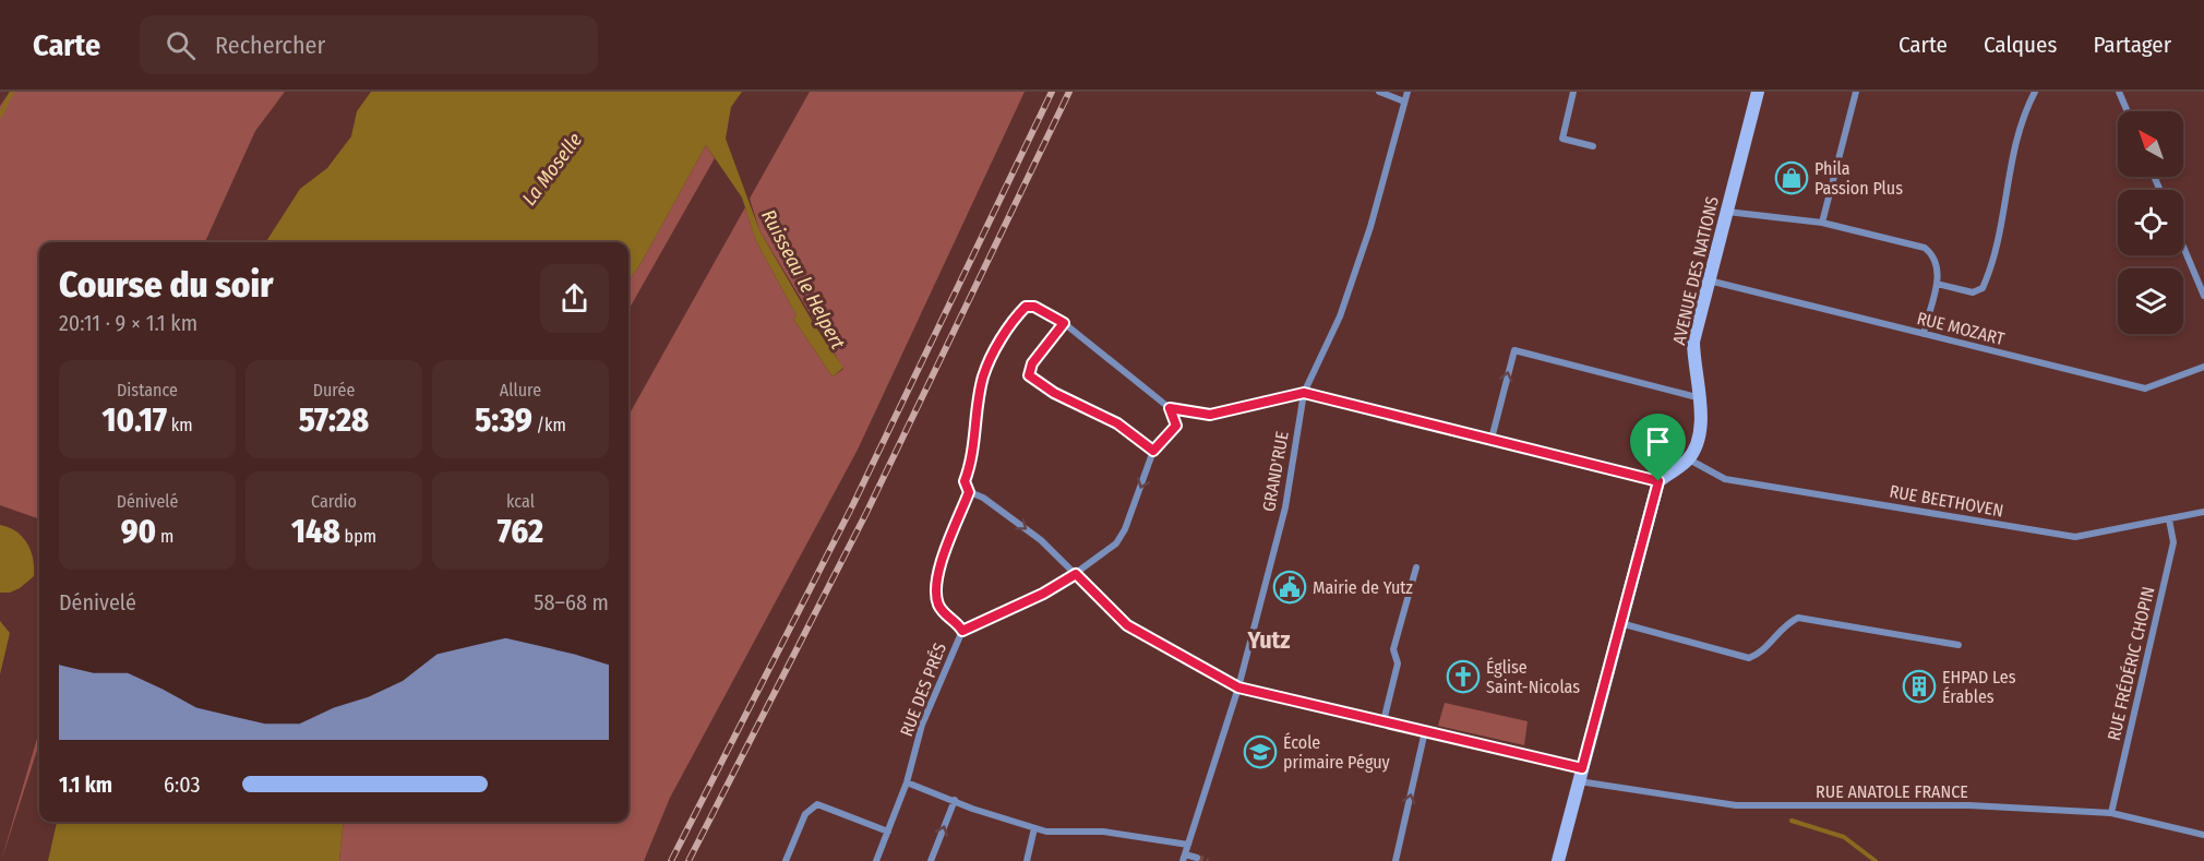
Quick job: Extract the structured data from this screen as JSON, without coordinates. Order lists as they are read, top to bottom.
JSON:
{
  "streets": {
    "main road": ["AVENUE DES NATIONS"],
    "street": [
      "RUE MOZART",
      "GRAND'RUE",
      "RUE BEETHOVEN",
      "RUE FRÉDÉRIC CHOPIN",
      "RUE DES PRÉS",
      "RUE ANATOLE FRANCE"
    ]
  },
  "crossings": [
    ["AVENUE DES NATIONS", "RUE MOZART"],
    ["AVENUE DES NATIONS", "RUE BEETHOVEN"],
    ["RUE BEETHOVEN", "RUE FRÉDÉRIC CHOPIN"],
    ["RUE FRÉDÉRIC CHOPIN", "RUE ANATOLE FRANCE"]
  ],
  "districts": ["Yutz"],
  "water": ["La Moselle", "Ruisseau le Helpert"],
  "places": {
    "shop": ["Phila Passion Plus"],
    "public building": ["Mairie de Yutz"],
    "church": ["Église Saint-Nicolas"],
    "building": ["EHPAD Les Érables"],
    "school or university": ["École primaire Péguy"]
  },
  "north": "top left",
  "page": {
    "header": "Carte",
    "search": "Rechercher",
    "nav": ["Carte", "Calques", "Partager"],
    "heading": ["Course du soir", "20:11 · 9 × 1.1 km"],
    "stats": [
      ["Distance", "10.17 km"],
      ["Durée", "57:28"],
      ["Allure", "5:39 /km"],
      ["Dénivelé", "90 m"],
      ["Cardio", "148 bpm"],
      ["kcal", "762"]
    ],
    "chart": ["Dénivelé", "58–68 m"],
    "list": [
      {
        "name": "1.1 km",
        "note": "6:03"
      }
    ]
  }
}
